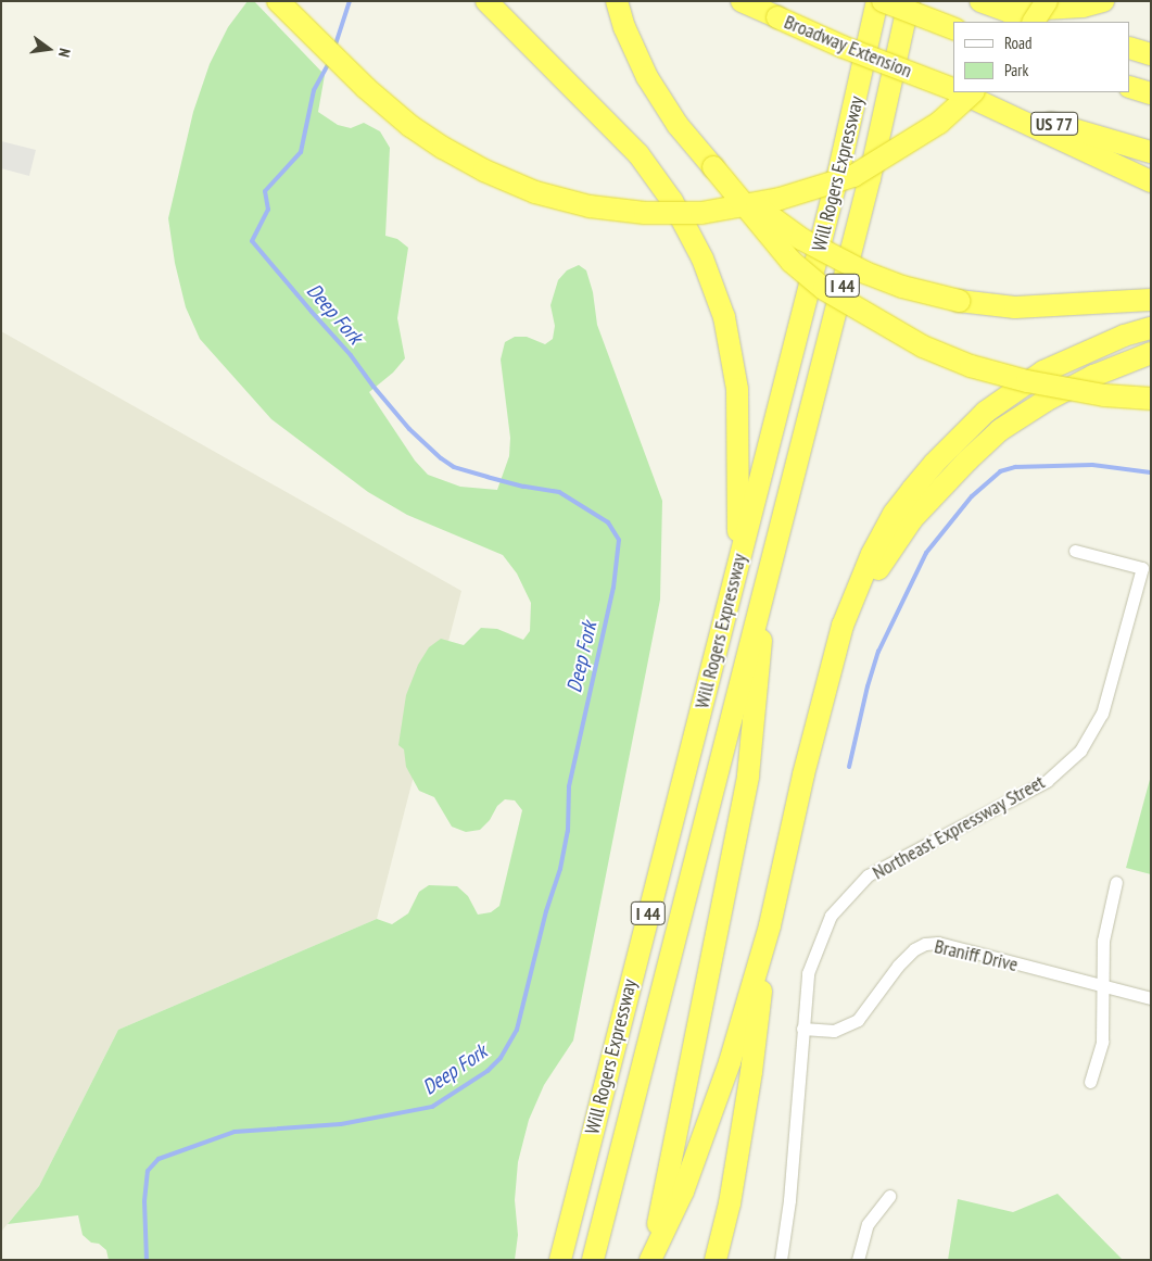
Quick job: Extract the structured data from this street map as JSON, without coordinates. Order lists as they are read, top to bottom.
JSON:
{
  "streets": {
    "highway": [
      "Broadway Extension",
      "US 77",
      "Will Rogers Expressway",
      "I 44"
    ],
    "street": ["Northeast Expressway Street", "Braniff Drive"]
  },
  "crossings": [
    ["Northeast Expressway Street", "Braniff Drive"]
  ],
  "water": ["Deep Fork"],
  "legend": ["Road", "Park"],
  "north": "right"
}
